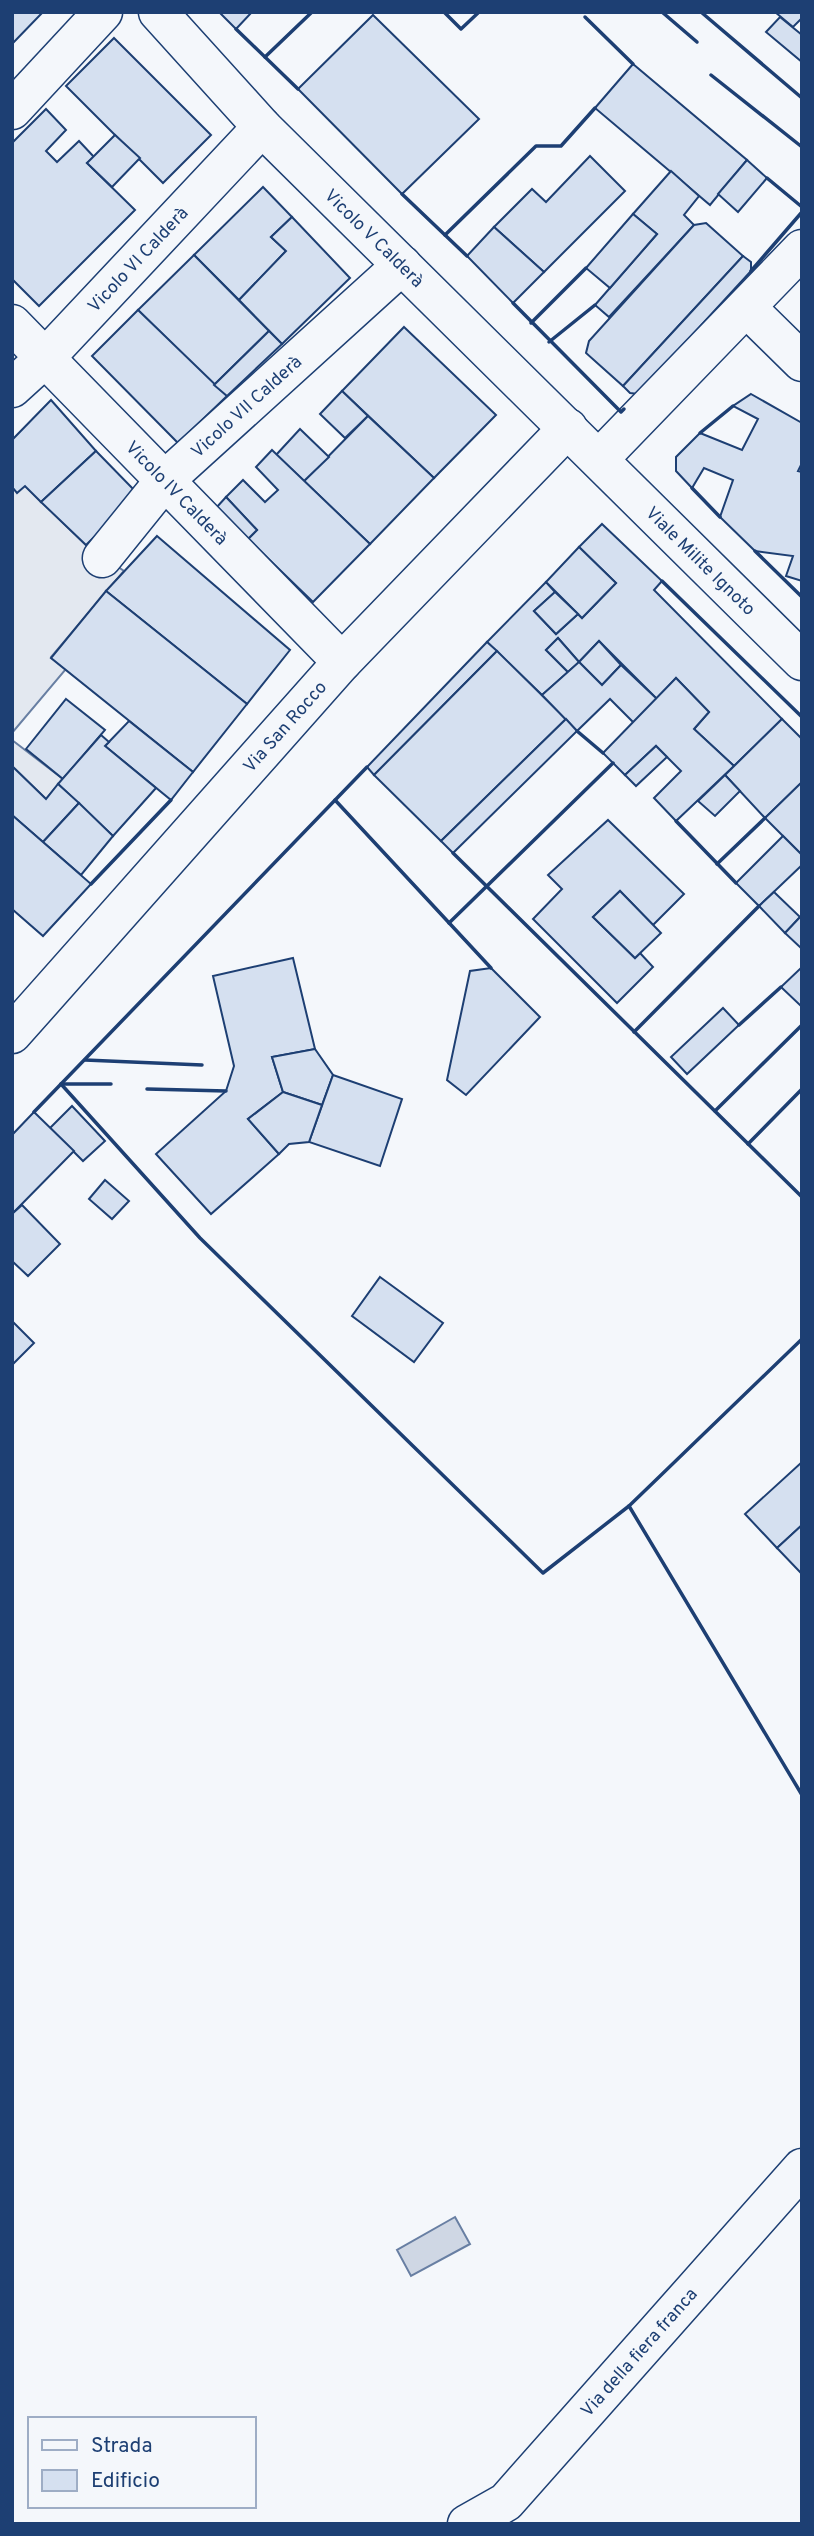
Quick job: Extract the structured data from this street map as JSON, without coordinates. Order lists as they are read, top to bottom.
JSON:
{
  "streets": {
    "street": [
      "Vicolo V Calderà",
      "Vicolo VI Calderà",
      "Vicolo VII Calderà",
      "Vicolo IV Calderà",
      "Viale Milite Ignoto",
      "Via San Rocco",
      "Via della fiera franca"
    ]
  },
  "crossings": [
    ["Vicolo V Calderà", "Vicolo VI Calderà"],
    ["Vicolo V Calderà", "Vicolo VII Calderà"],
    ["Vicolo V Calderà", "Viale Milite Ignoto"],
    ["Vicolo V Calderà", "Via San Rocco"],
    ["Vicolo VI Calderà", "Vicolo IV Calderà"],
    ["Vicolo VII Calderà", "Vicolo IV Calderà"],
    ["Vicolo IV Calderà", "Via San Rocco"]
  ],
  "legend": ["Strada", "Edificio"]
}
